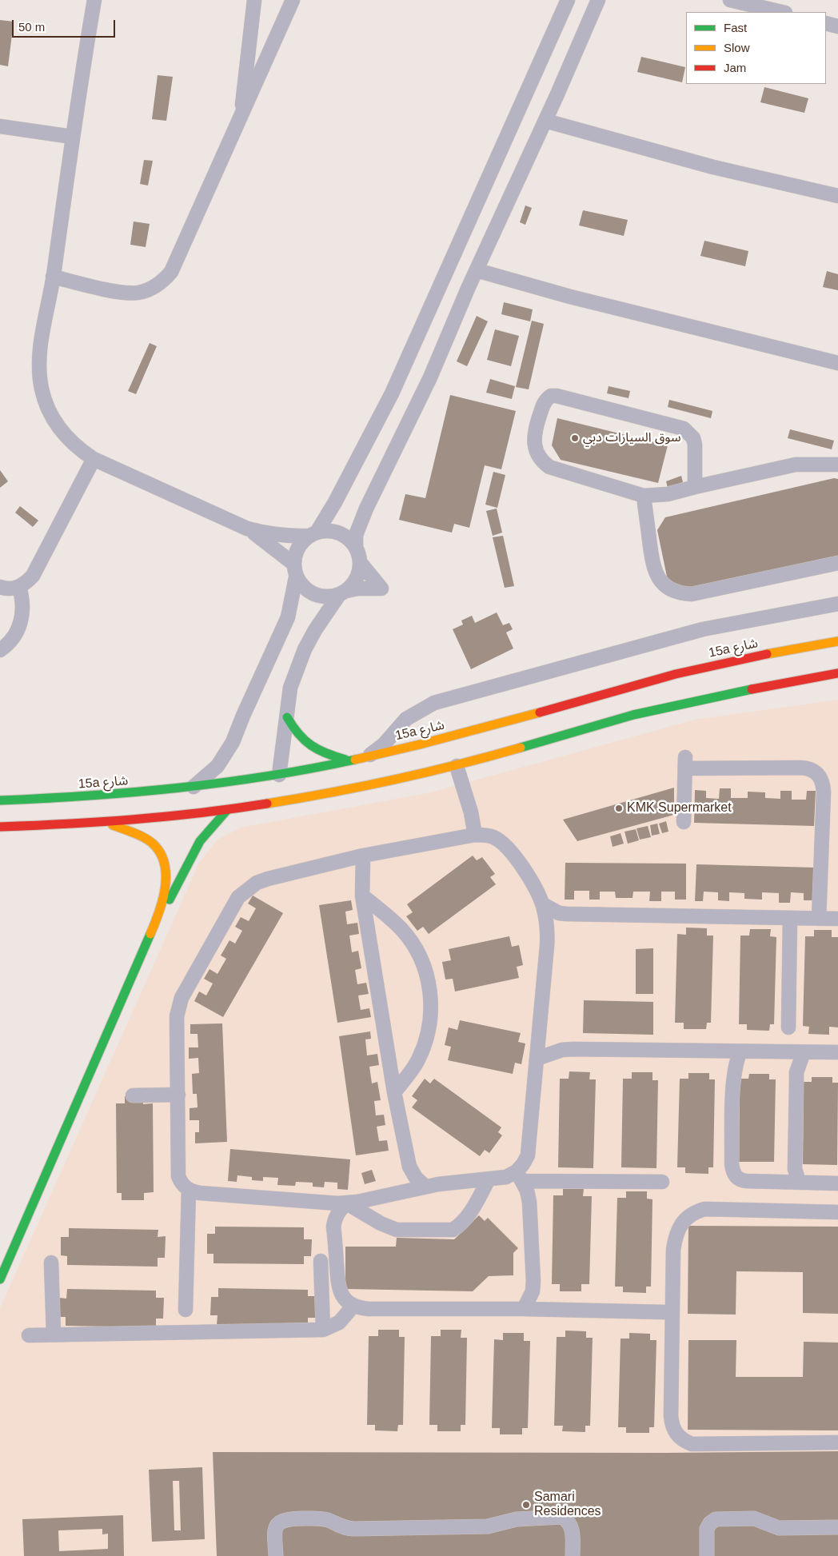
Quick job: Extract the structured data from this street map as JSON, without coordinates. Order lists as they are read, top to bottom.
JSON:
{
  "streets": {
    "main road": ["15a شارع"]
  },
  "places": ["سوق السيارات دبي", "KMK Supermarket", "Samari Residences"],
  "legend": ["Fast", "Slow", "Jam"],
  "scale_bar": "50 m"
}
